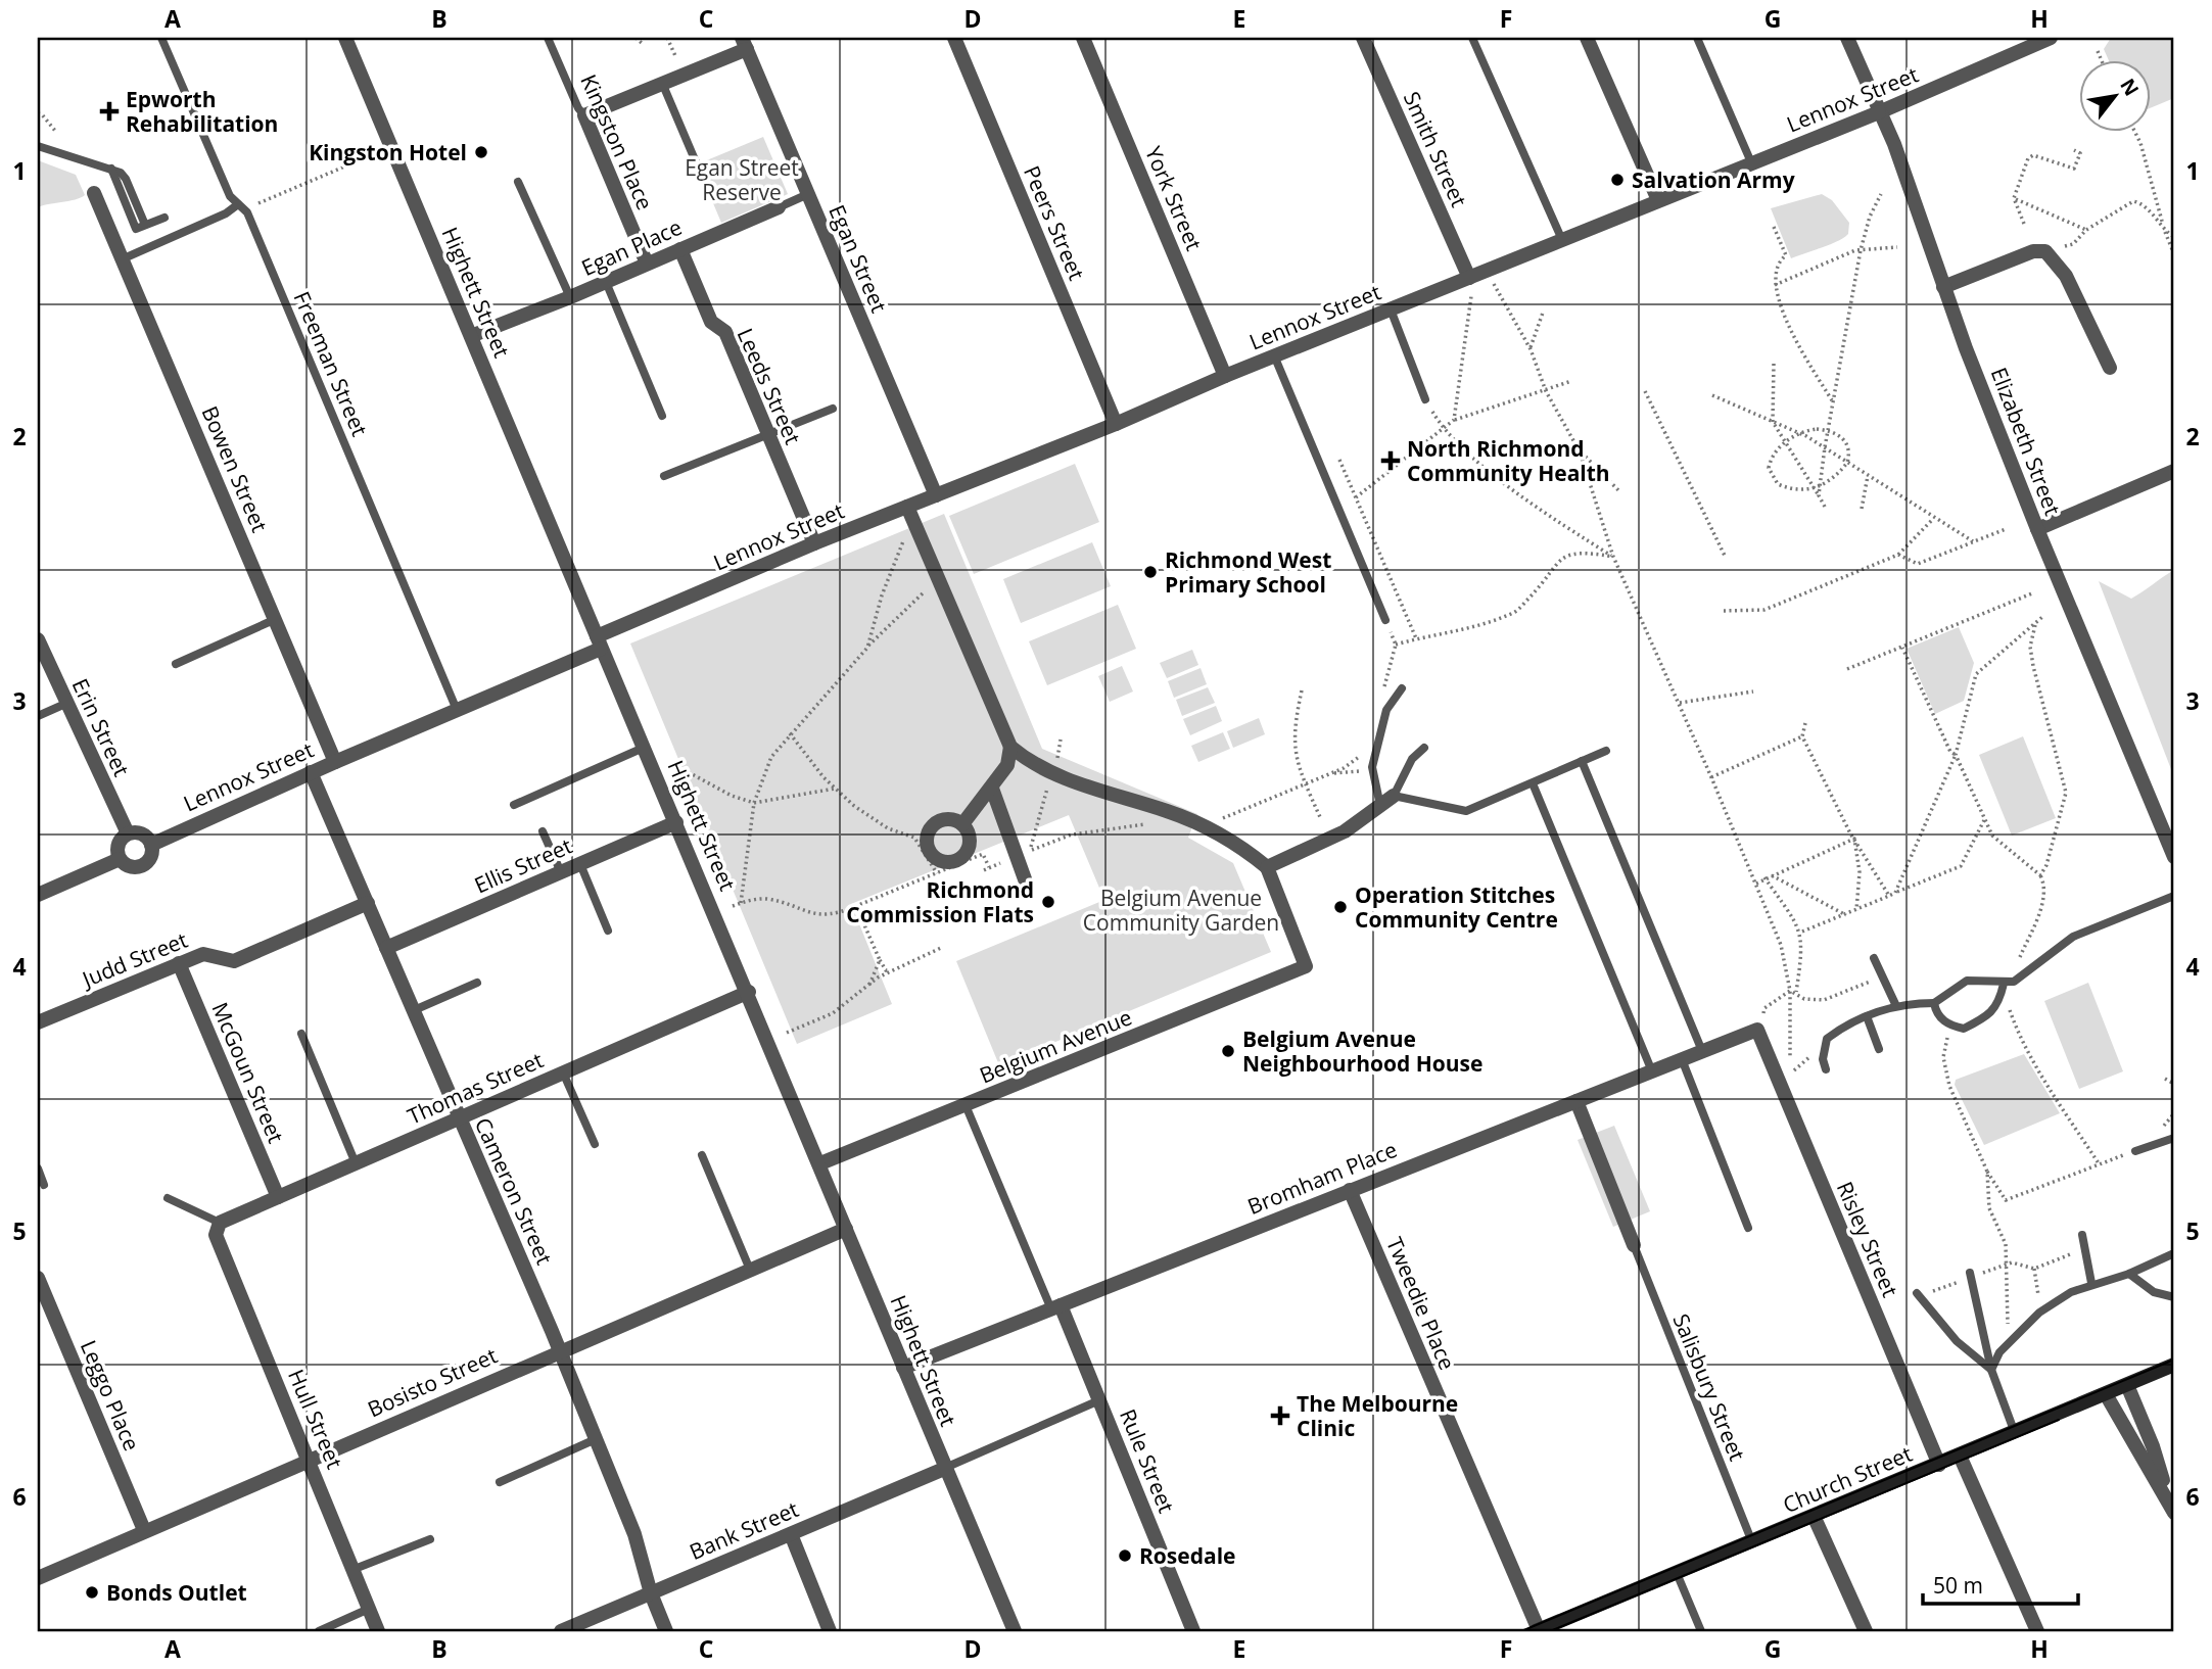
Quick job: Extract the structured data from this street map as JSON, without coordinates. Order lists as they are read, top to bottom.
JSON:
{
  "streets": {
    "main road": ["Church Street"],
    "street": [
      "Lennox Street",
      "Kingston Place",
      "Smith Street",
      "York Street",
      "Peers Street",
      "Egan Place",
      "Egan Street",
      "Highett Street",
      "Leeds Street",
      "Elizabeth Street",
      "Bowen Street",
      "Erin Street",
      "Ellis Street",
      "Judd Street",
      "Belgium Avenue",
      "McGoun Street",
      "Thomas Street",
      "Bromham Place",
      "Cameron Street",
      "Risley Street",
      "Tweedie Place",
      "Bosisto Street",
      "Leggo Place",
      "Hull Street",
      "Rule Street",
      "Bank Street"
    ],
    "lane": ["Freeman Street", "Salisbury Street"]
  },
  "crossings": [
    ["Lennox Street", "Smith Street"],
    ["Lennox Street", "York Street"],
    ["Lennox Street", "Peers Street"],
    ["Lennox Street", "Egan Street"],
    ["Lennox Street", "Highett Street"],
    ["Lennox Street", "Freeman Street"],
    ["Lennox Street", "Leeds Street"],
    ["Lennox Street", "Elizabeth Street"],
    ["Lennox Street", "Bowen Street"],
    ["Lennox Street", "Erin Street"],
    ["Lennox Street", "Cameron Street"],
    ["Kingston Place", "Egan Place"],
    ["Egan Place", "Egan Street"],
    ["Egan Place", "Highett Street"],
    ["Egan Place", "Leeds Street"],
    ["Highett Street", "Ellis Street"],
    ["Highett Street", "Belgium Avenue"],
    ["Highett Street", "Thomas Street"],
    ["Highett Street", "Bromham Place"],
    ["Highett Street", "Bosisto Street"],
    ["Highett Street", "Bank Street"],
    ["Ellis Street", "Cameron Street"],
    ["Judd Street", "McGoun Street"],
    ["Judd Street", "Cameron Street"],
    ["McGoun Street", "Thomas Street"],
    ["Thomas Street", "Cameron Street"],
    ["Thomas Street", "Hull Street"],
    ["Bromham Place", "Risley Street"],
    ["Bromham Place", "Tweedie Place"],
    ["Bromham Place", "Rule Street"],
    ["Cameron Street", "Bosisto Street"],
    ["Cameron Street", "Bank Street"],
    ["Risley Street", "Church Street"],
    ["Tweedie Place", "Church Street"],
    ["Bosisto Street", "Leggo Place"],
    ["Bosisto Street", "Hull Street"],
    ["Salisbury Street", "Church Street"]
  ],
  "parks": ["Egan Street Reserve", "Belgium Avenue Community Garden"],
  "places": {
    "health": ["Epworth Rehabilitation", "North Richmond Community Health", "The Melbourne Clinic"],
    "other": [
      "Kingston Hotel",
      "Salvation Army",
      "Richmond West Primary School",
      "Richmond Commission Flats",
      "Operation Stitches Community Centre",
      "Belgium Avenue Neighbourhood House",
      "Rosedale",
      "Bonds Outlet"
    ]
  },
  "scale_bar": "50 m",
  "north": "top right",
  "grid": {
    "columns": [
      "A",
      "B",
      "C",
      "D",
      "E",
      "F",
      "G",
      "H"
    ],
    "rows": [
      "1",
      "2",
      "3",
      "4",
      "5",
      "6"
    ]
  }
}
